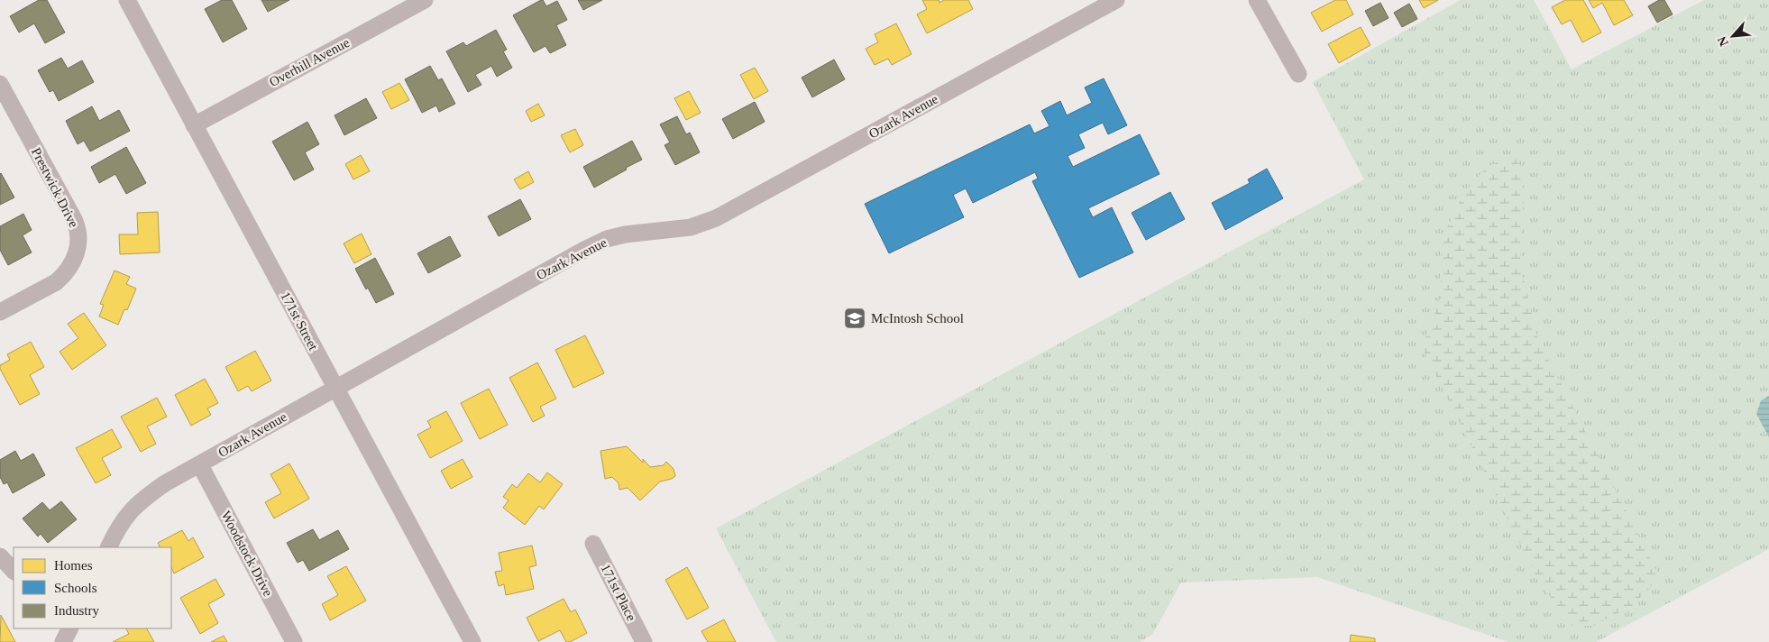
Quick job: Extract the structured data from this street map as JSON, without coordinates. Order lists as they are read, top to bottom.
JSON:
{
  "streets": {
    "street": [
      "Overhill Avenue",
      "Ozark Avenue",
      "Prestwick Drive",
      "171st Street",
      "Woodstock Drive",
      "171st Place"
    ]
  },
  "crossings": [
    ["Overhill Avenue", "171st Street"],
    ["Ozark Avenue", "171st Street"],
    ["Ozark Avenue", "Woodstock Drive"]
  ],
  "places": {
    "school or university": ["McIntosh School"]
  },
  "legend": ["Homes", "Schools", "Industry"],
  "north": "bottom left"
}
